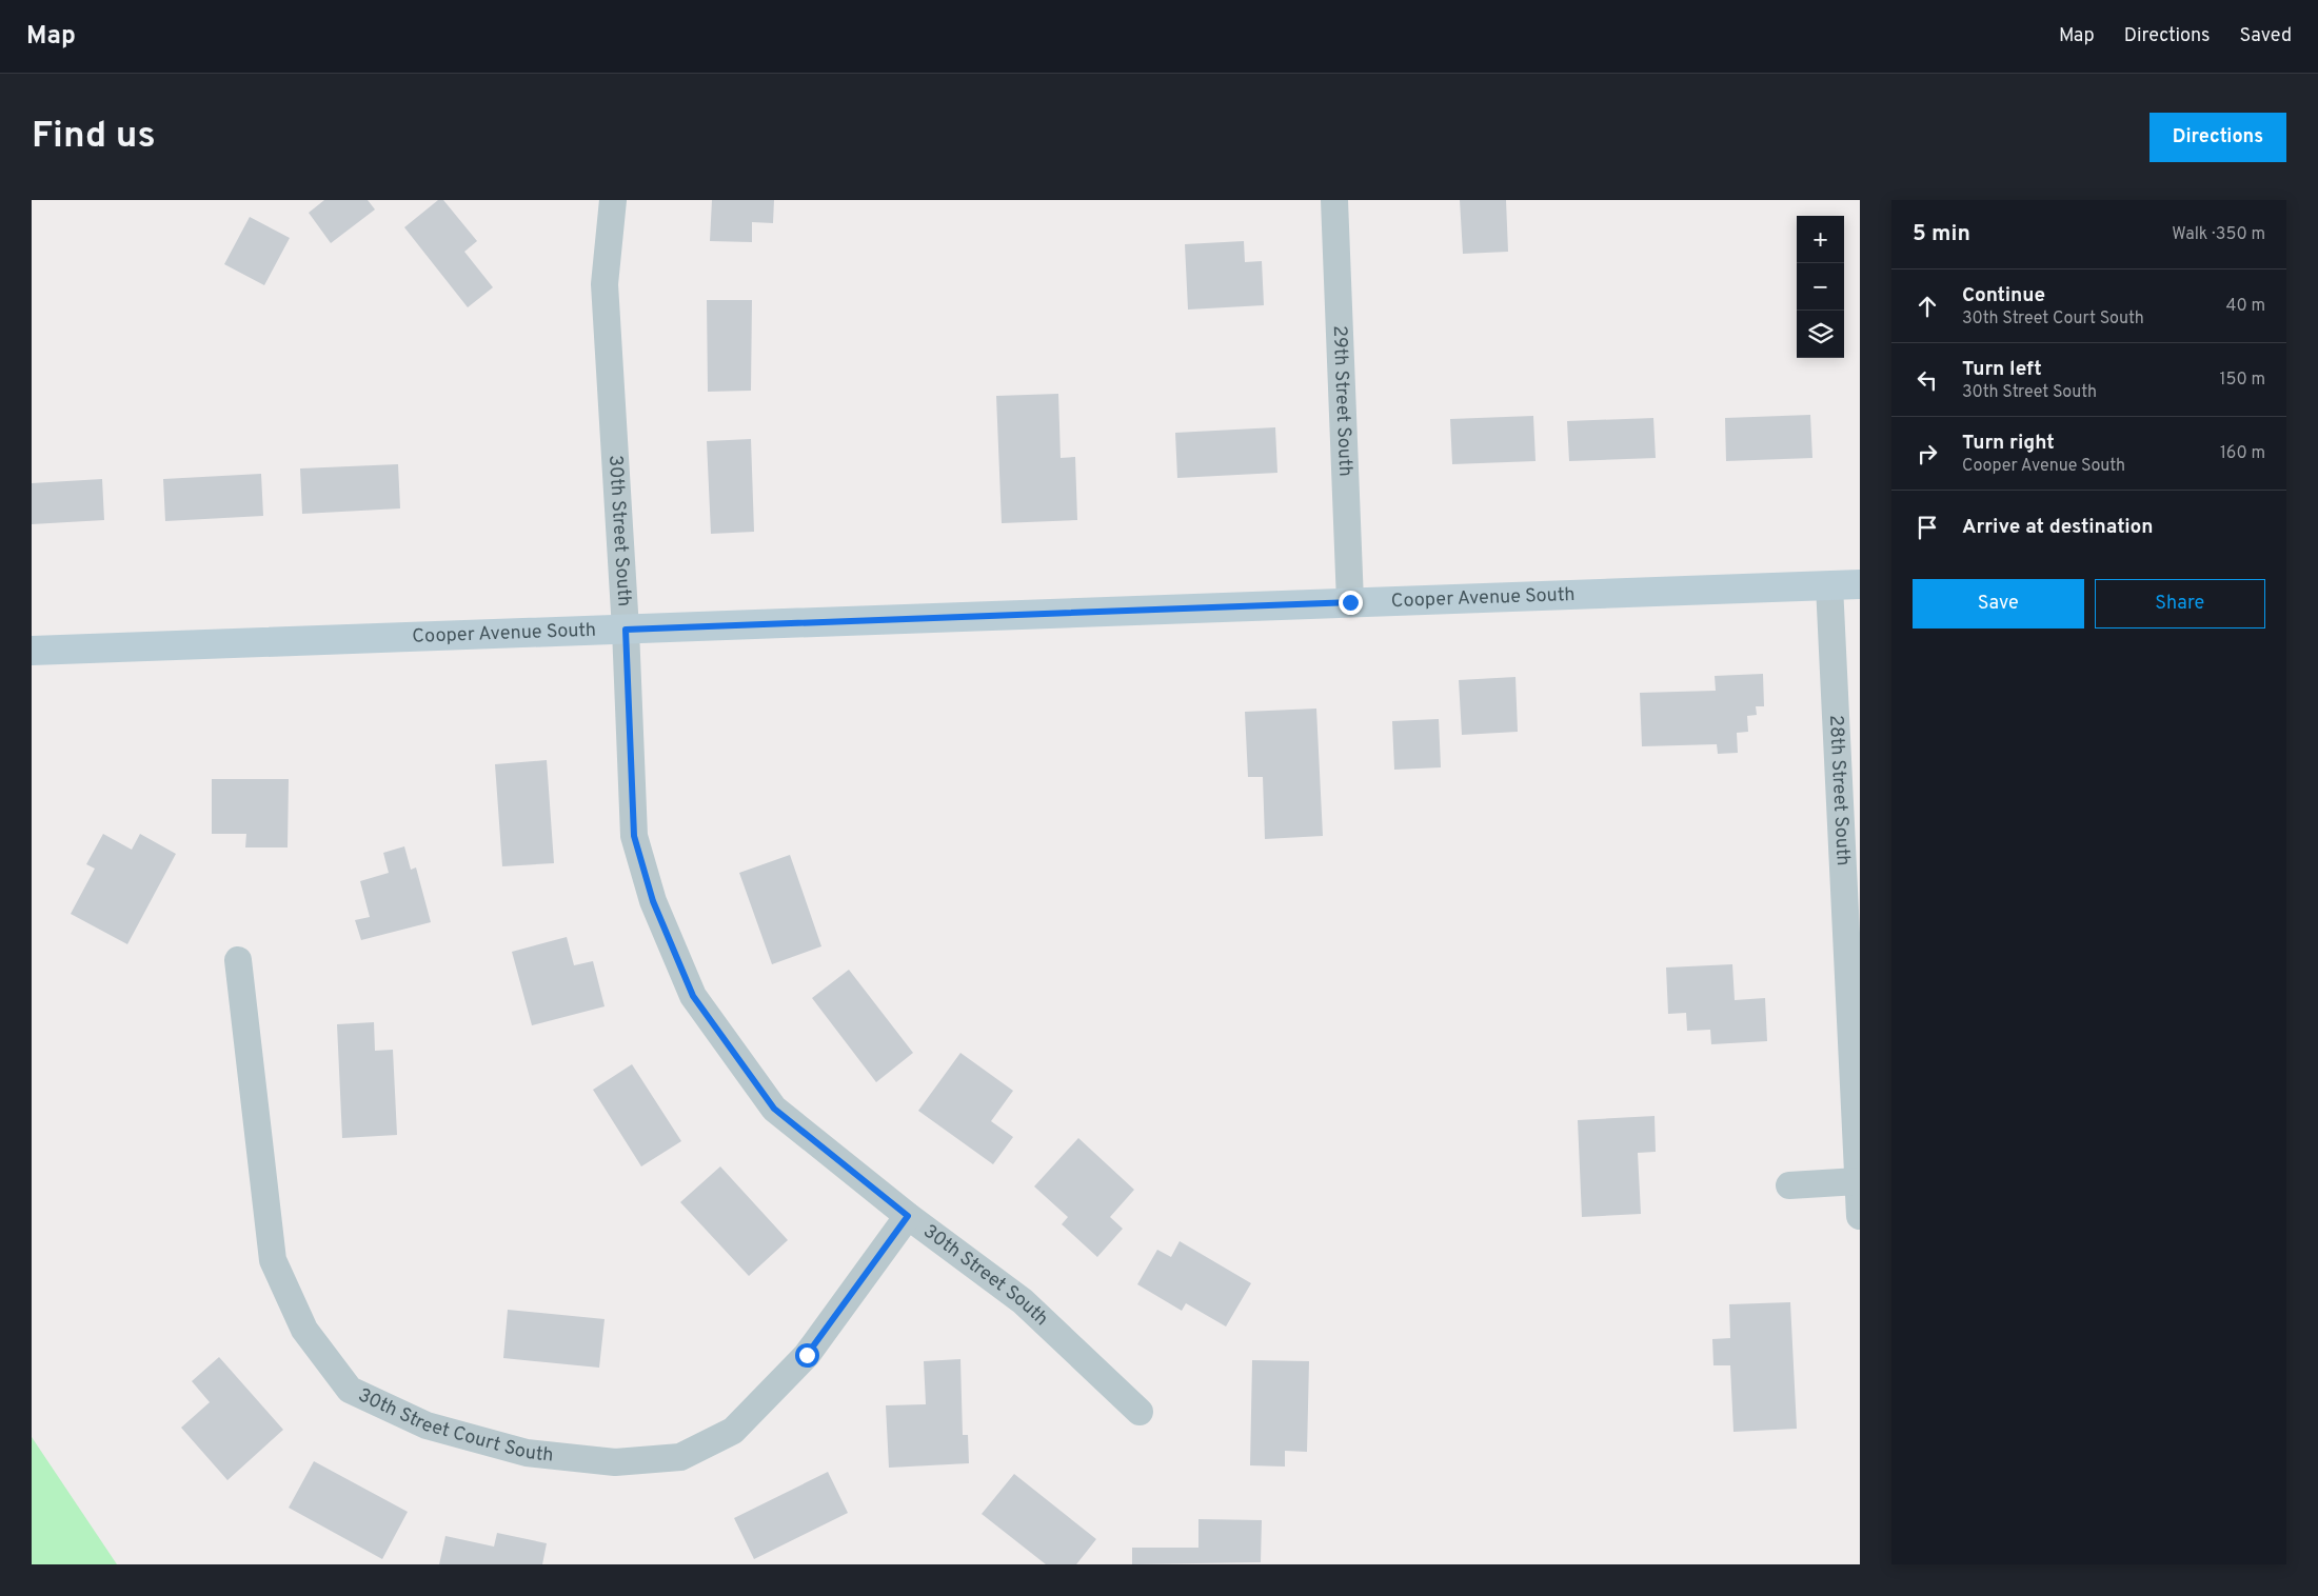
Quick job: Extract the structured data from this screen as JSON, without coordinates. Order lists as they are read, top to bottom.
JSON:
{
  "streets": {
    "street": [
      "29th Street South",
      "30th Street South",
      "Cooper Avenue South",
      "28th Street South",
      "30th Street Court South"
    ]
  },
  "crossings": [
    ["29th Street South", "Cooper Avenue South"],
    ["30th Street South", "Cooper Avenue South"],
    ["30th Street South", "30th Street Court South"],
    ["Cooper Avenue South", "28th Street South"]
  ],
  "page": {
    "header": "Map",
    "nav": ["Map", "Directions", "Saved"],
    "buttons": [
      "Directions",
      ["Save", "Share"]
    ],
    "title": "Find us",
    "heading": ["5 min", "Walk · 350 m"],
    "map_buttons": ["+", "−"],
    "list": [
      ["Continue", "30th Street Court South", "40 m"],
      ["Turn left", "30th Street South", "150 m"],
      ["Turn right", "Cooper Avenue South", "160 m"],
      "Arrive at destination"
    ]
  }
}
